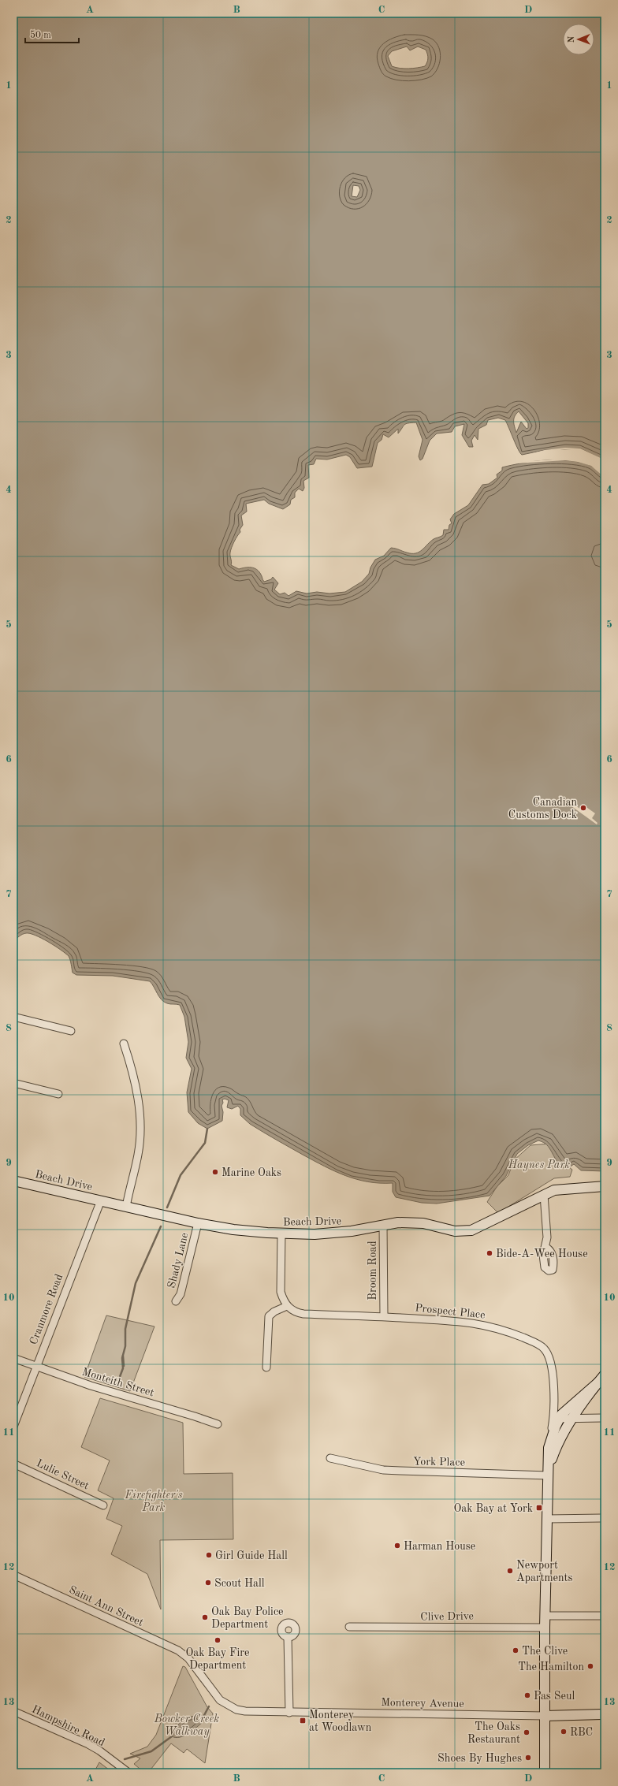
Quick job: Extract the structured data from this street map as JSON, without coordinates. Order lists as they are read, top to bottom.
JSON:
{
  "streets": {
    "main road": ["Beach Drive", "Monterey Avenue"],
    "street": [
      "Shady Lane",
      "Broom Road",
      "Cranmore Road",
      "Prospect Place",
      "Monteith Street",
      "York Place",
      "Lulie Street",
      "Saint Ann Street",
      "Clive Drive",
      "Hampshire Road"
    ]
  },
  "crossings": [
    ["Beach Drive", "Shady Lane"],
    ["Beach Drive", "Broom Road"],
    ["Beach Drive", "Cranmore Road"],
    ["Broom Road", "Prospect Place"],
    ["Cranmore Road", "Monteith Street"],
    ["Saint Ann Street", "Monterey Avenue"]
  ],
  "parks": ["Haynes Park", "Firefighter's Park", "Bowker Creek Walkway"],
  "places": {
    "other": [
      "Canadian Customs Dock",
      "Marine Oaks",
      "Bide-A-Wee House",
      "Harman House",
      "Girl Guide Hall",
      "Newport Apartments",
      "Scout Hall",
      "Oak Bay Police Department",
      "Oak Bay Fire Department",
      "The Clive",
      "The Hamilton",
      "Pas Seul",
      "RBC",
      "The Oaks Restaurant",
      "Shoes By Hughes"
    ],
    "transit": ["Oak Bay at York", "Monterey at Woodlawn"]
  },
  "scale_bar": "50 m",
  "north": "left",
  "grid": {
    "columns": [
      "A",
      "B",
      "C",
      "D"
    ],
    "rows": [
      "1",
      "2",
      "3",
      "4",
      "5",
      "6",
      "7",
      "8",
      "9",
      "10",
      "11",
      "12",
      "13"
    ]
  }
}
